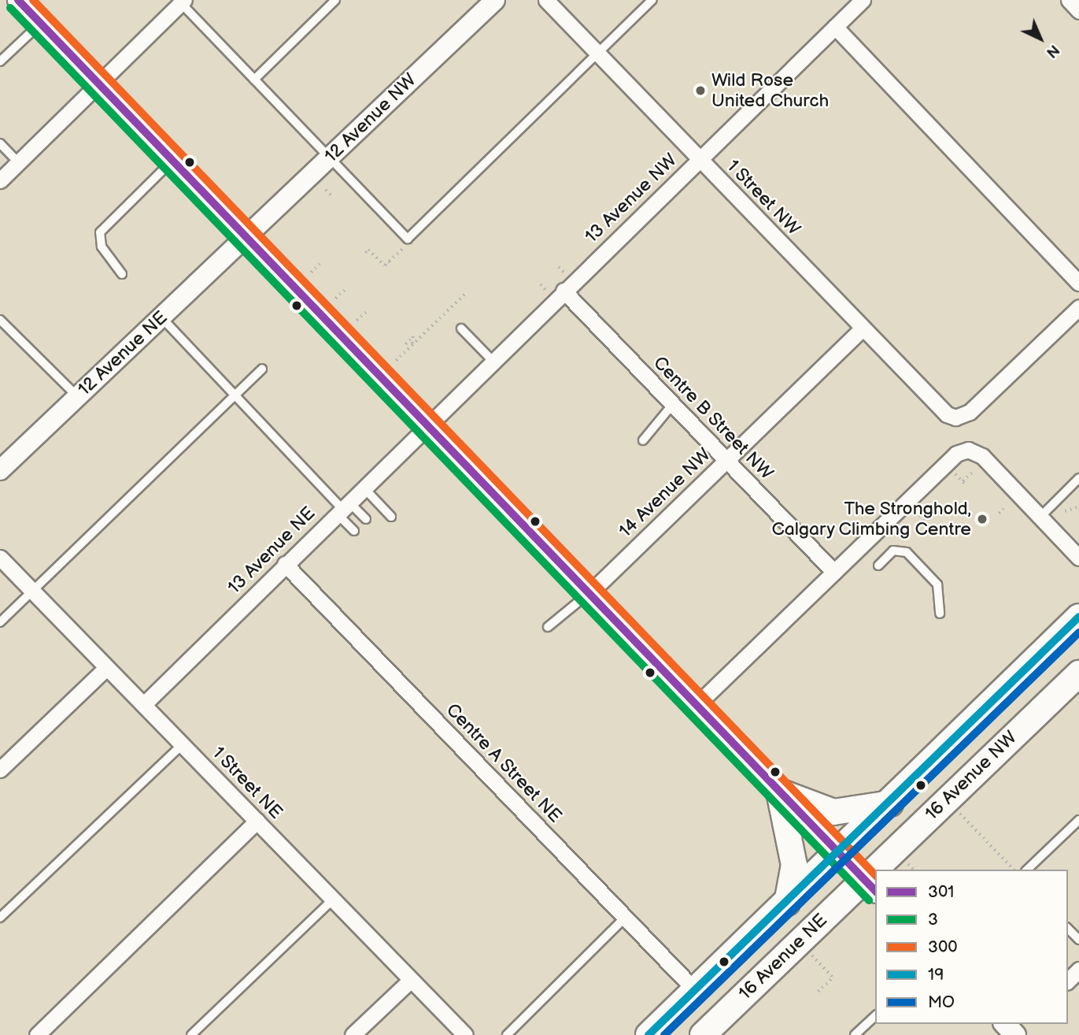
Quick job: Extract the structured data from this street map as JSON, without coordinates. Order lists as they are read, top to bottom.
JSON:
{
  "streets": {
    "highway": ["16 Avenue NW", "16 Avenue NE"],
    "street": [
      "12 Avenue NW",
      "1 Street NW",
      "13 Avenue NW",
      "12 Avenue NE",
      "Centre B Street NW",
      "14 Avenue NW",
      "13 Avenue NE",
      "Centre A Street NE",
      "1 Street NE"
    ]
  },
  "crossings": [
    ["12 Avenue NW", "12 Avenue NE"],
    ["1 Street NW", "13 Avenue NW"],
    ["1 Street NW", "14 Avenue NW"],
    ["13 Avenue NW", "Centre B Street NW"],
    ["13 Avenue NW", "13 Avenue NE"],
    ["Centre B Street NW", "14 Avenue NW"],
    ["13 Avenue NE", "Centre A Street NE"],
    ["13 Avenue NE", "1 Street NE"],
    ["Centre A Street NE", "16 Avenue NE"],
    ["16 Avenue NW", "16 Avenue NE"]
  ],
  "places": ["Wild Rose United Church", "The Stronghold, Calgary Climbing Centre"],
  "lines": [
    "transit line 301",
    "transit line 300",
    "transit line 3",
    "transit line 19",
    "transit line MO"
  ],
  "legend": [
    "301",
    "3",
    "300",
    "19",
    "MO"
  ],
  "north": "bottom right"
}
